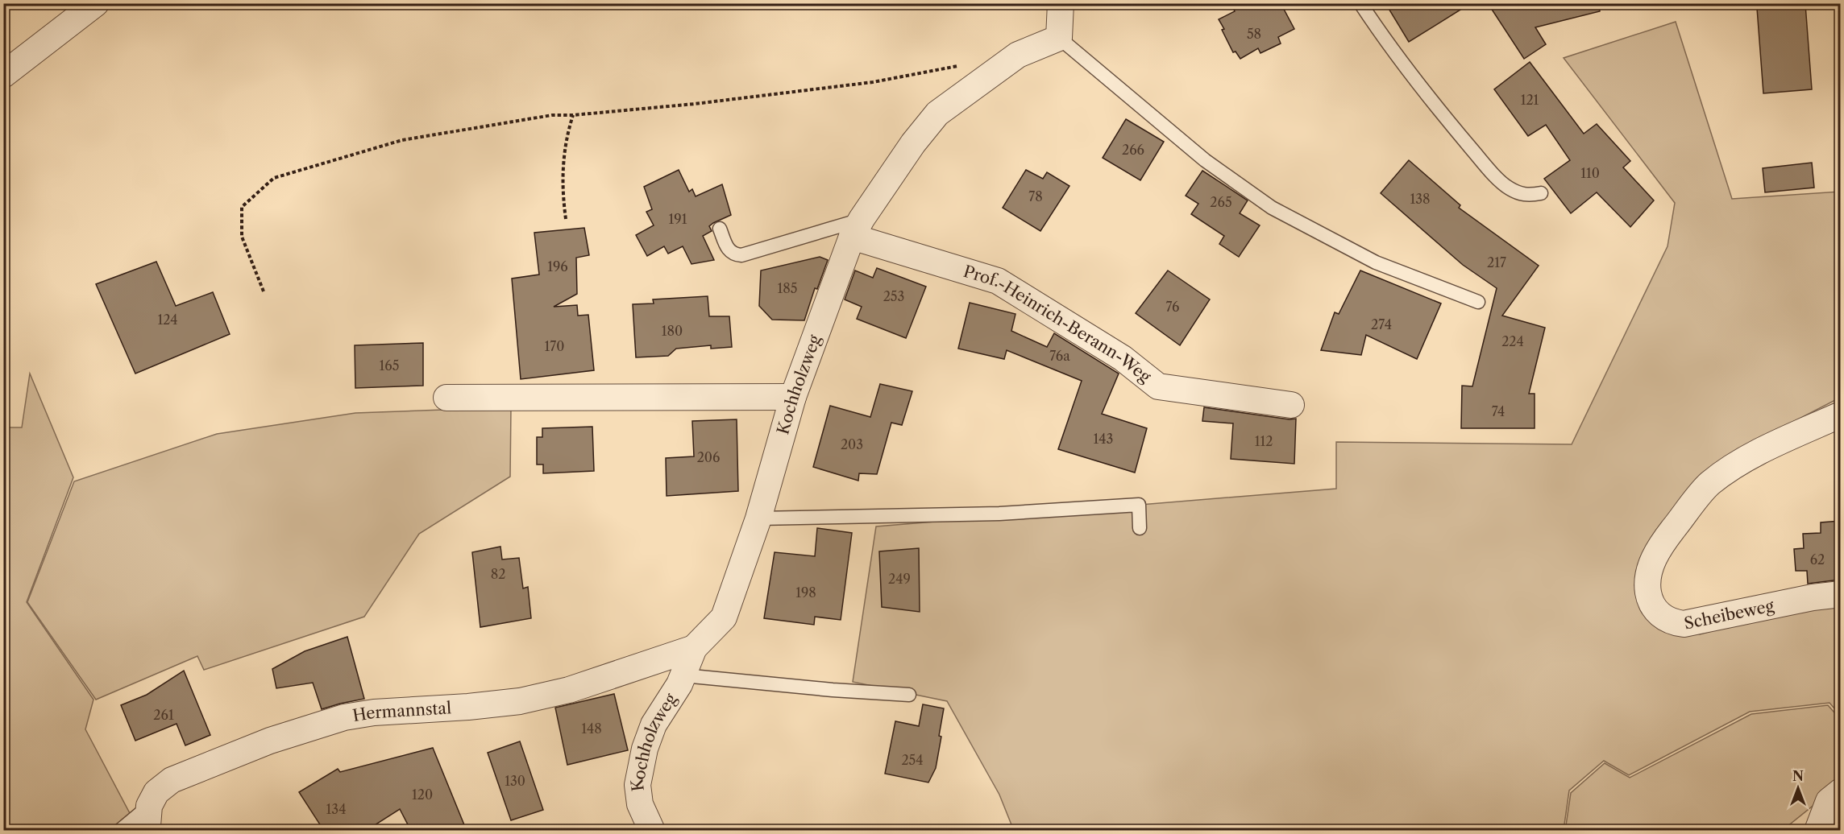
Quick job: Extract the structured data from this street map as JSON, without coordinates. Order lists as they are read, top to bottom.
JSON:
{
  "streets": {
    "street": [
      "Prof.-Heinrich-Berann-Weg",
      "Kochholzweg",
      "Scheibeweg",
      "Hermannstal"
    ]
  },
  "crossings": [
    ["Prof.-Heinrich-Berann-Weg", "Kochholzweg"],
    ["Kochholzweg", "Hermannstal"]
  ],
  "house_numbers": [
    "58",
    "121",
    "266",
    "110",
    "78",
    "138",
    "265",
    "191",
    "217",
    "196",
    "185",
    "253",
    "76",
    "124",
    "274",
    "180",
    "224",
    "170",
    "76a",
    "165",
    "74",
    "143",
    "112",
    "203",
    "206",
    "62",
    "82",
    "249",
    "198",
    "261",
    "148",
    "254",
    "130",
    "120",
    "134"
  ],
  "north": "top"
}
